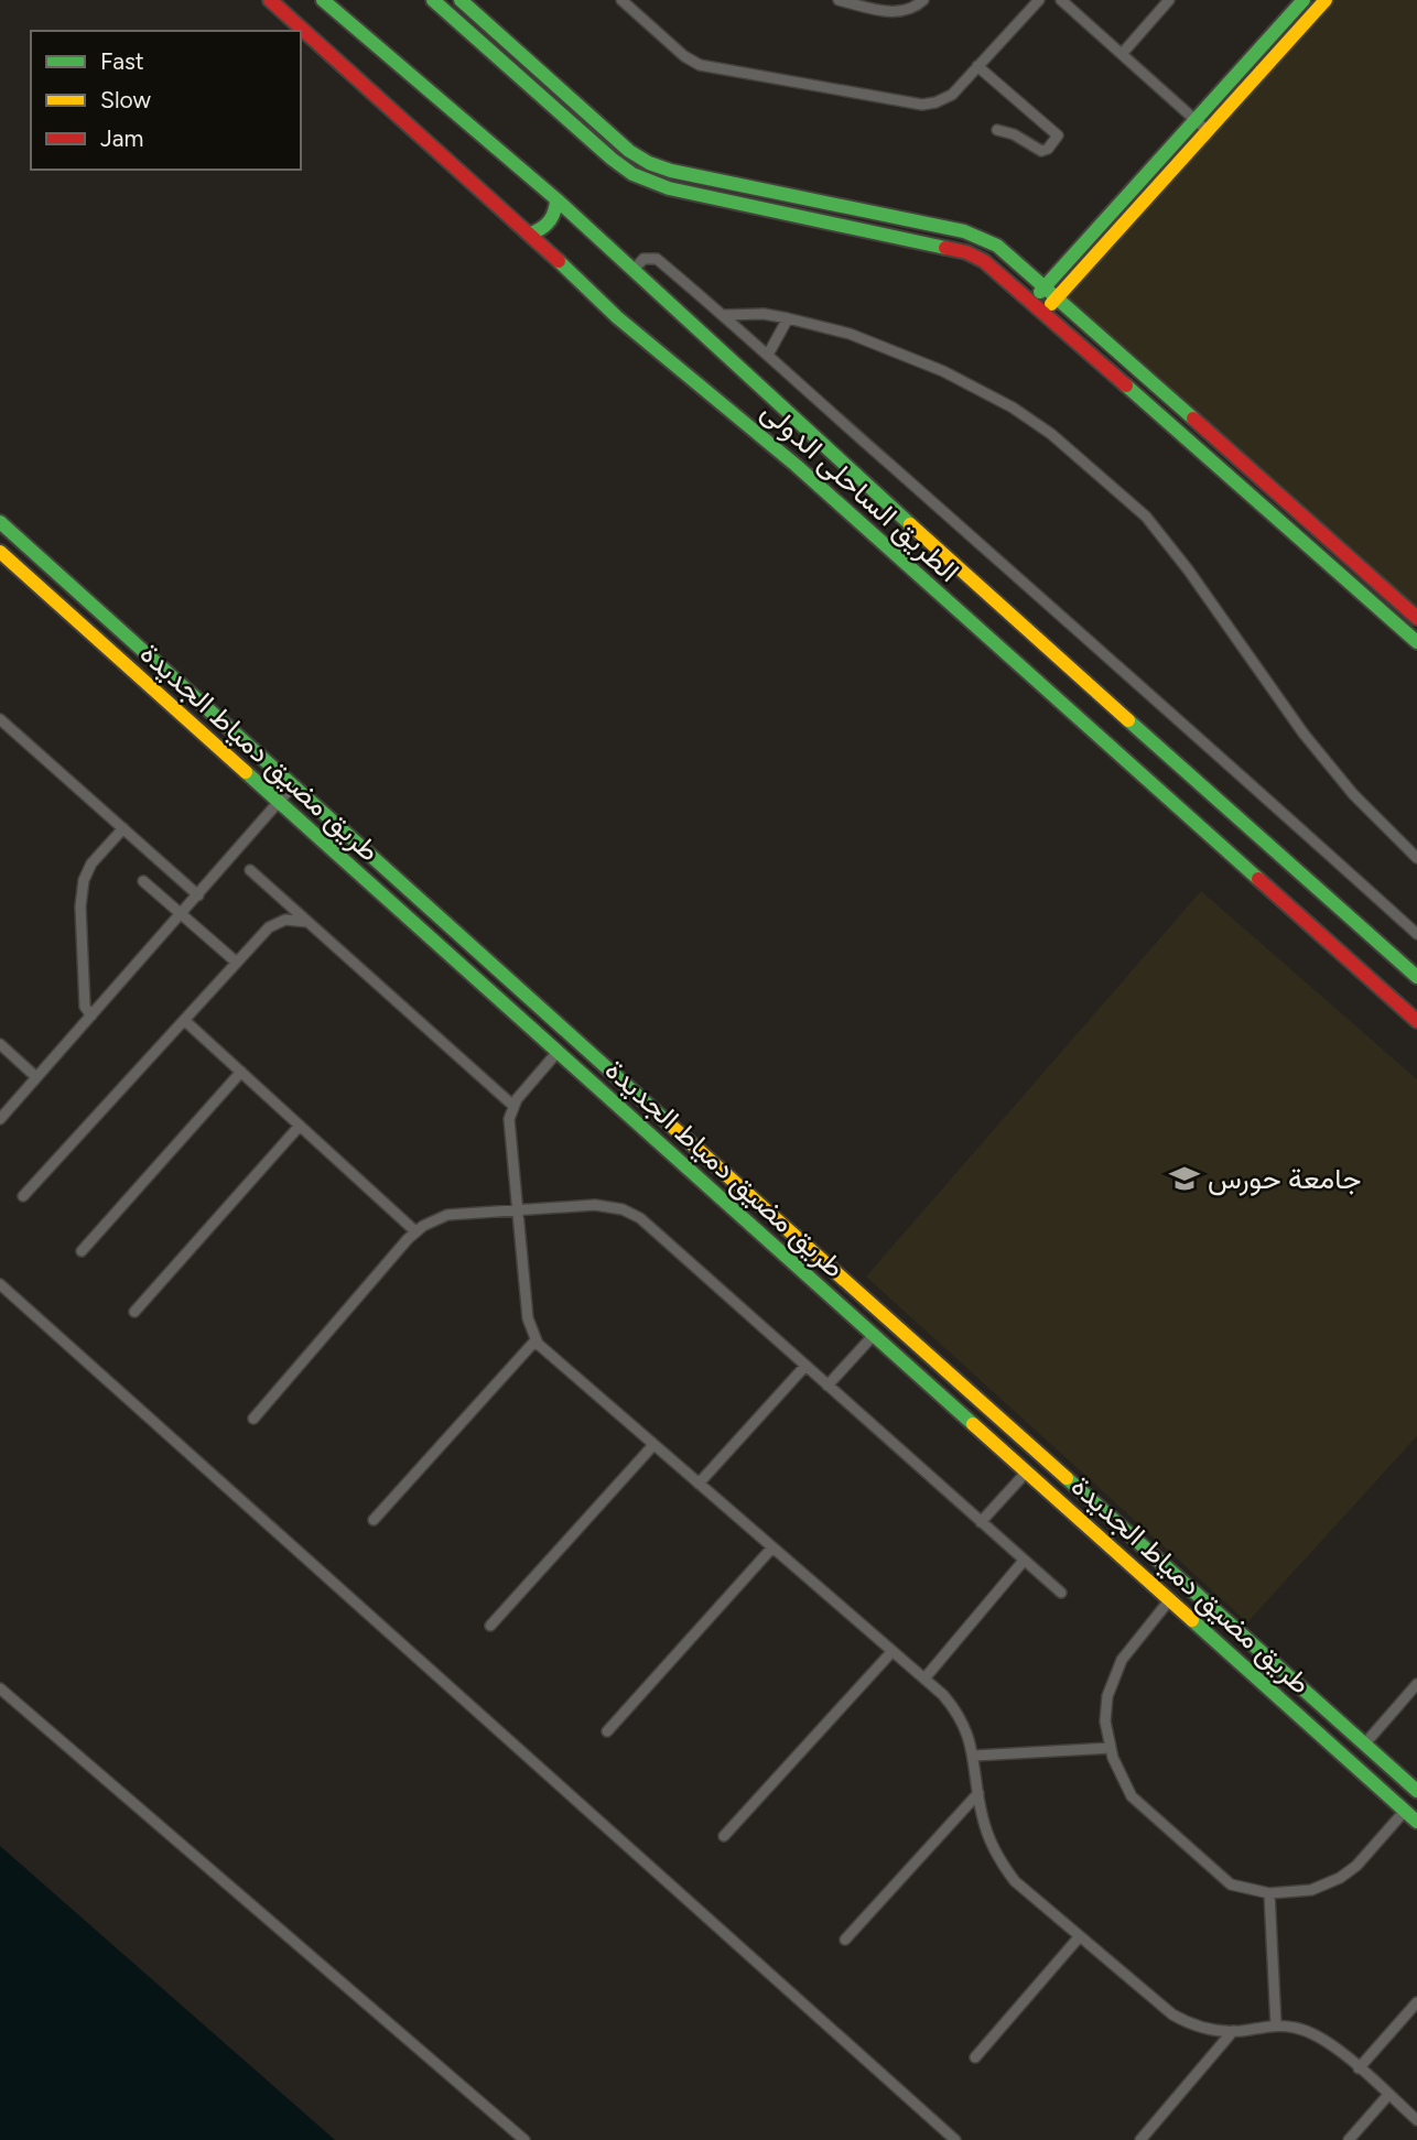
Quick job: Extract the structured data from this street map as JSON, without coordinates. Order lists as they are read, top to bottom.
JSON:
{
  "streets": {
    "main road": ["الطريق الساحلى الدولى", "طريق مضيق دمياط الجديدة"]
  },
  "places": {
    "school or university": ["جامعة حورس"]
  },
  "legend": ["Fast", "Slow", "Jam"]
}
